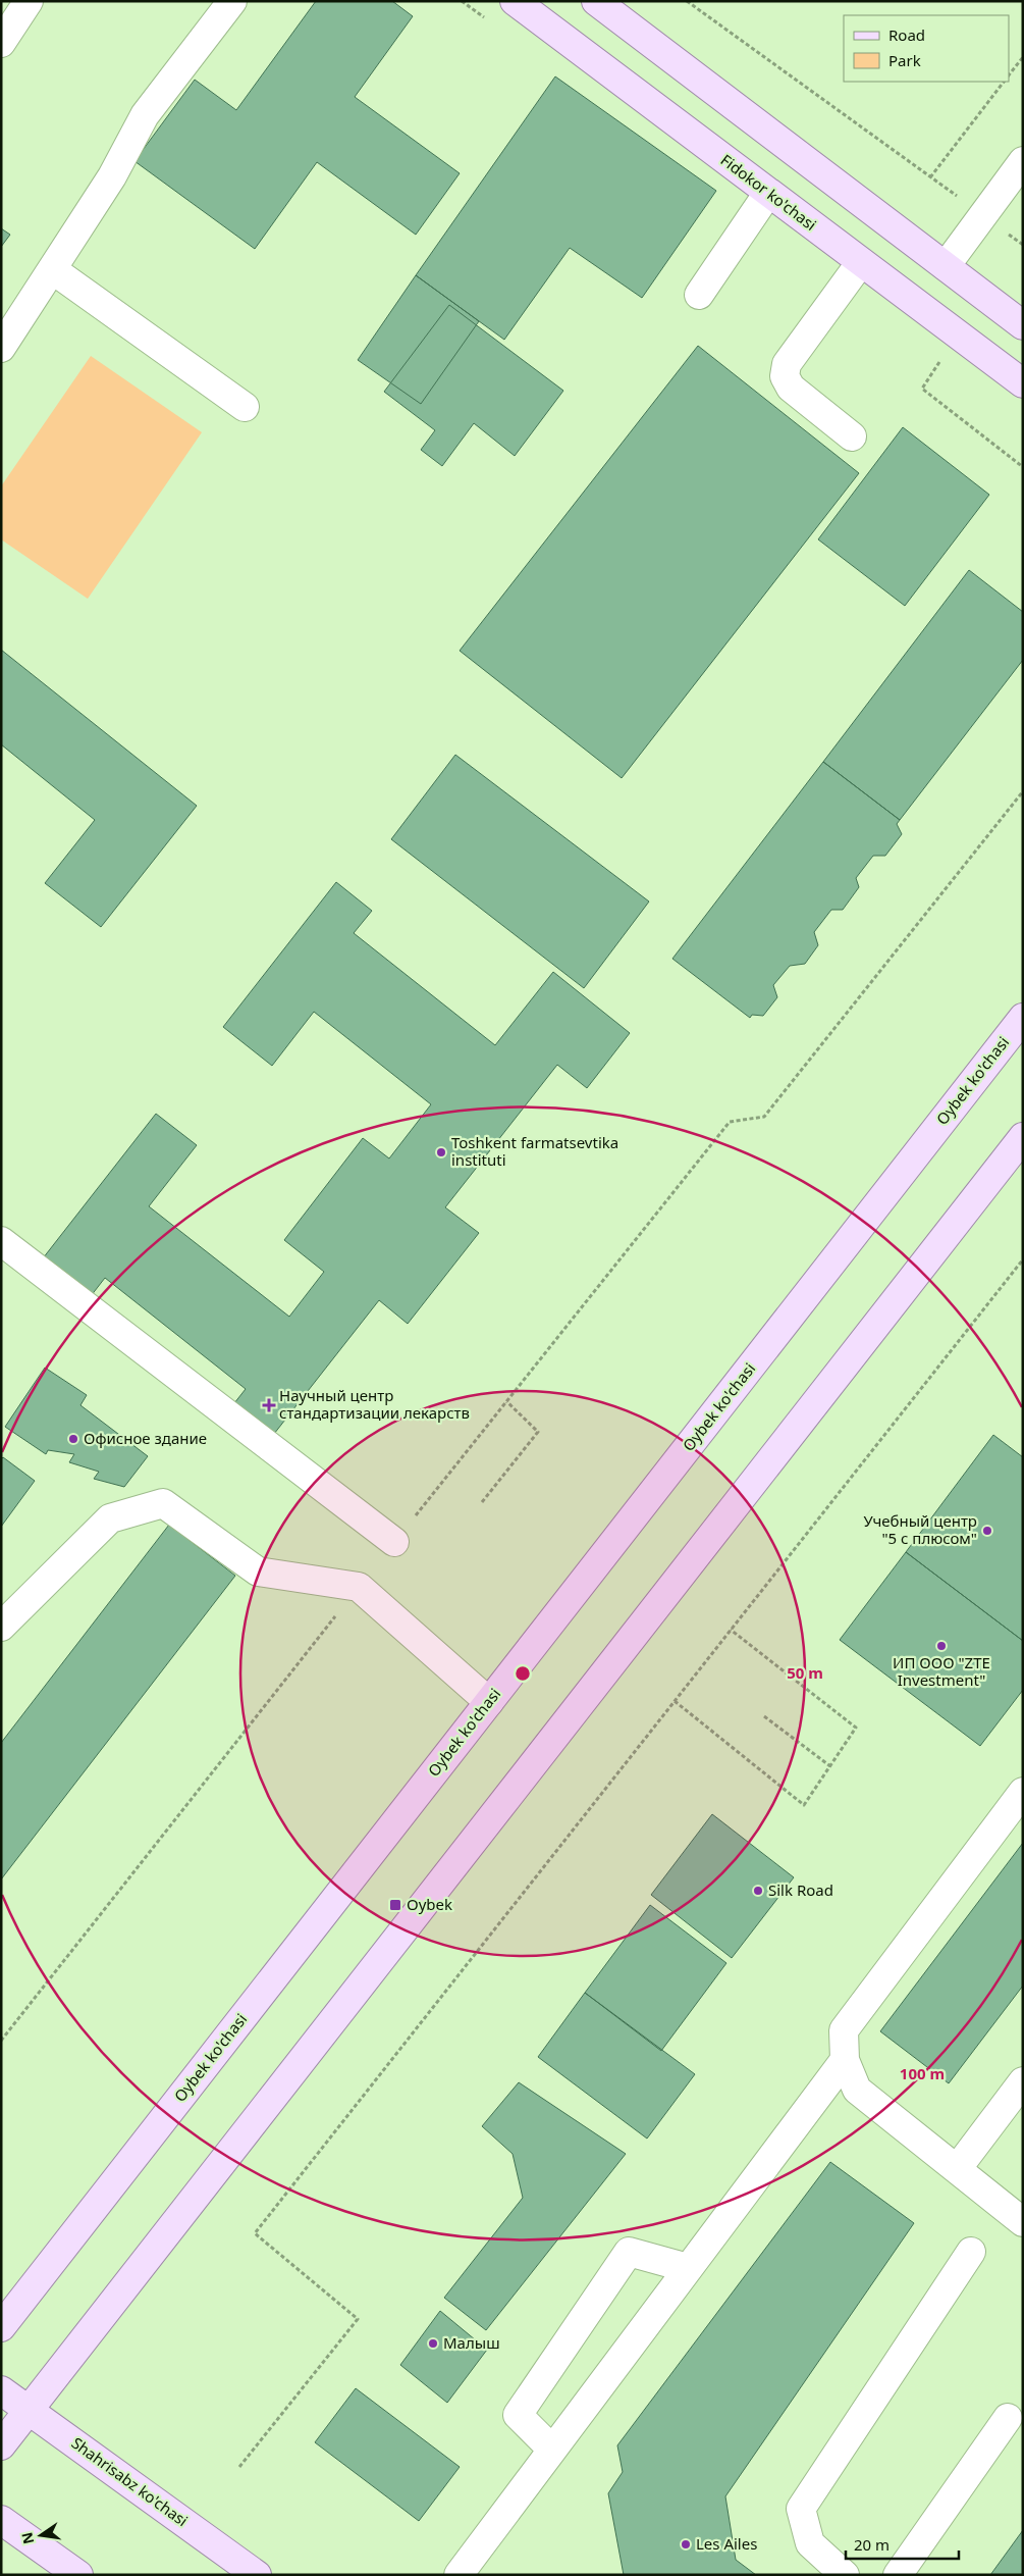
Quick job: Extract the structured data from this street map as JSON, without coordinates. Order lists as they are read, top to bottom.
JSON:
{
  "streets": {
    "main road": ["Fidokor ko'chasi", "Oybek ko'chasi", "Shahrisabz ko'chasi"]
  },
  "places": {
    "other": [
      "Toshkent farmatsevtika instituti",
      "Офисное здание",
      "Учебный центр \"5 с плюсом\"",
      "ИП ООО \"ZTE Investment\"",
      "Silk Road",
      "Малыш",
      "Les Ailes"
    ],
    "health": ["Научный центр стандартизации лекарств"],
    "transit": ["Oybek"]
  },
  "legend": ["Road", "Park"],
  "scale_bar": "20 m",
  "north": "left",
  "rings": ["50 m", "100 m"]
}
